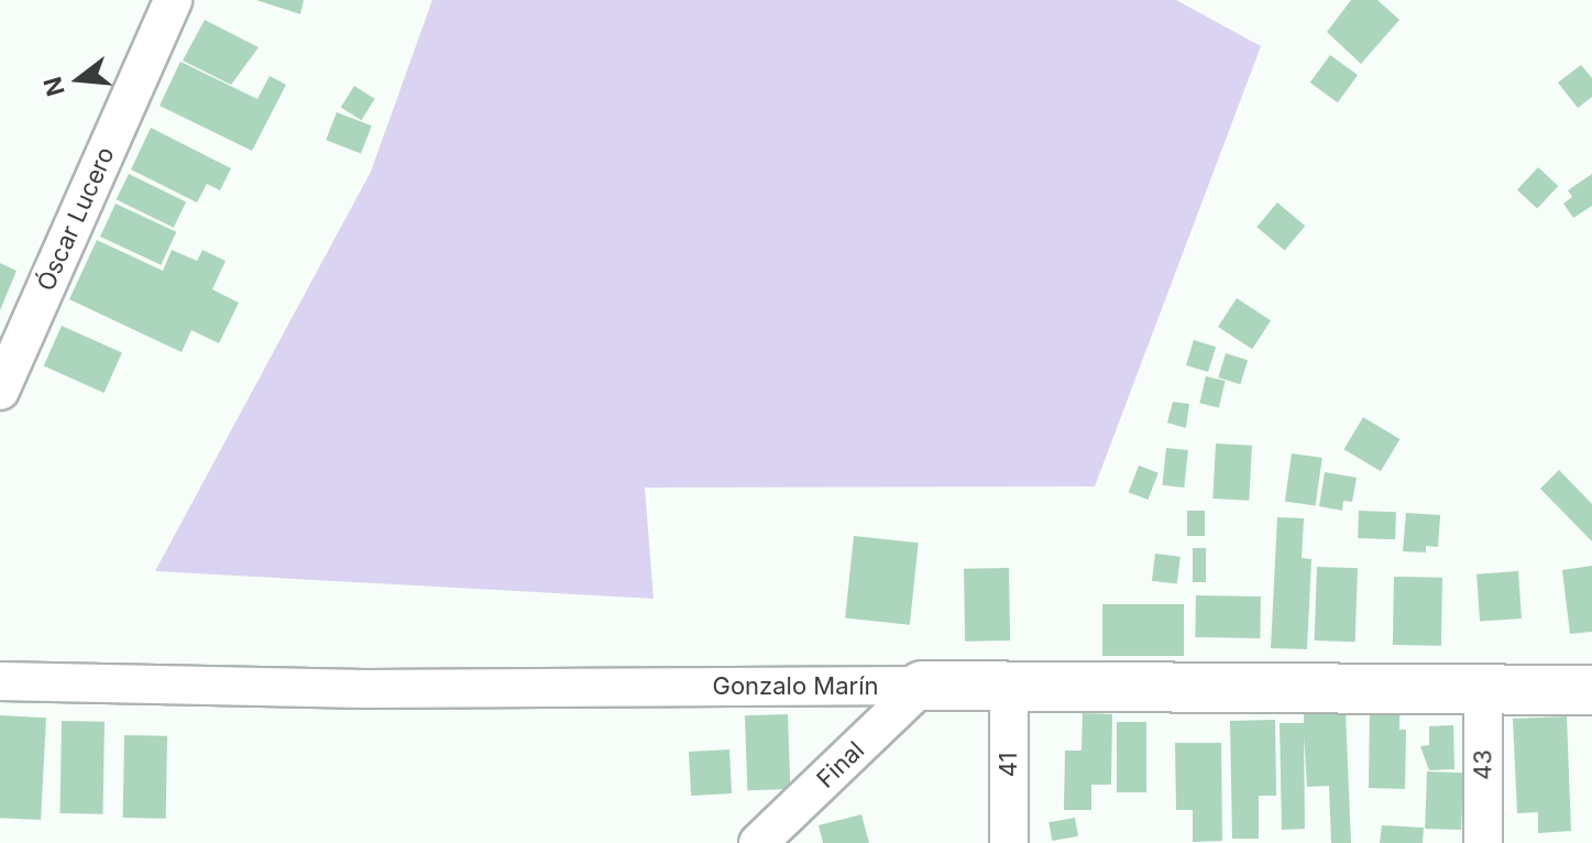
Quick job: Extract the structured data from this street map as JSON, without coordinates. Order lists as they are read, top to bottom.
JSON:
{
  "streets": {
    "street": [
      "Óscar Lucero",
      "Gonzalo Marín",
      "Final",
      "41",
      "43"
    ]
  },
  "crossings": [
    ["Gonzalo Marín", "Final"],
    ["Gonzalo Marín", "41"],
    ["Gonzalo Marín", "43"]
  ],
  "north": "left"
}
